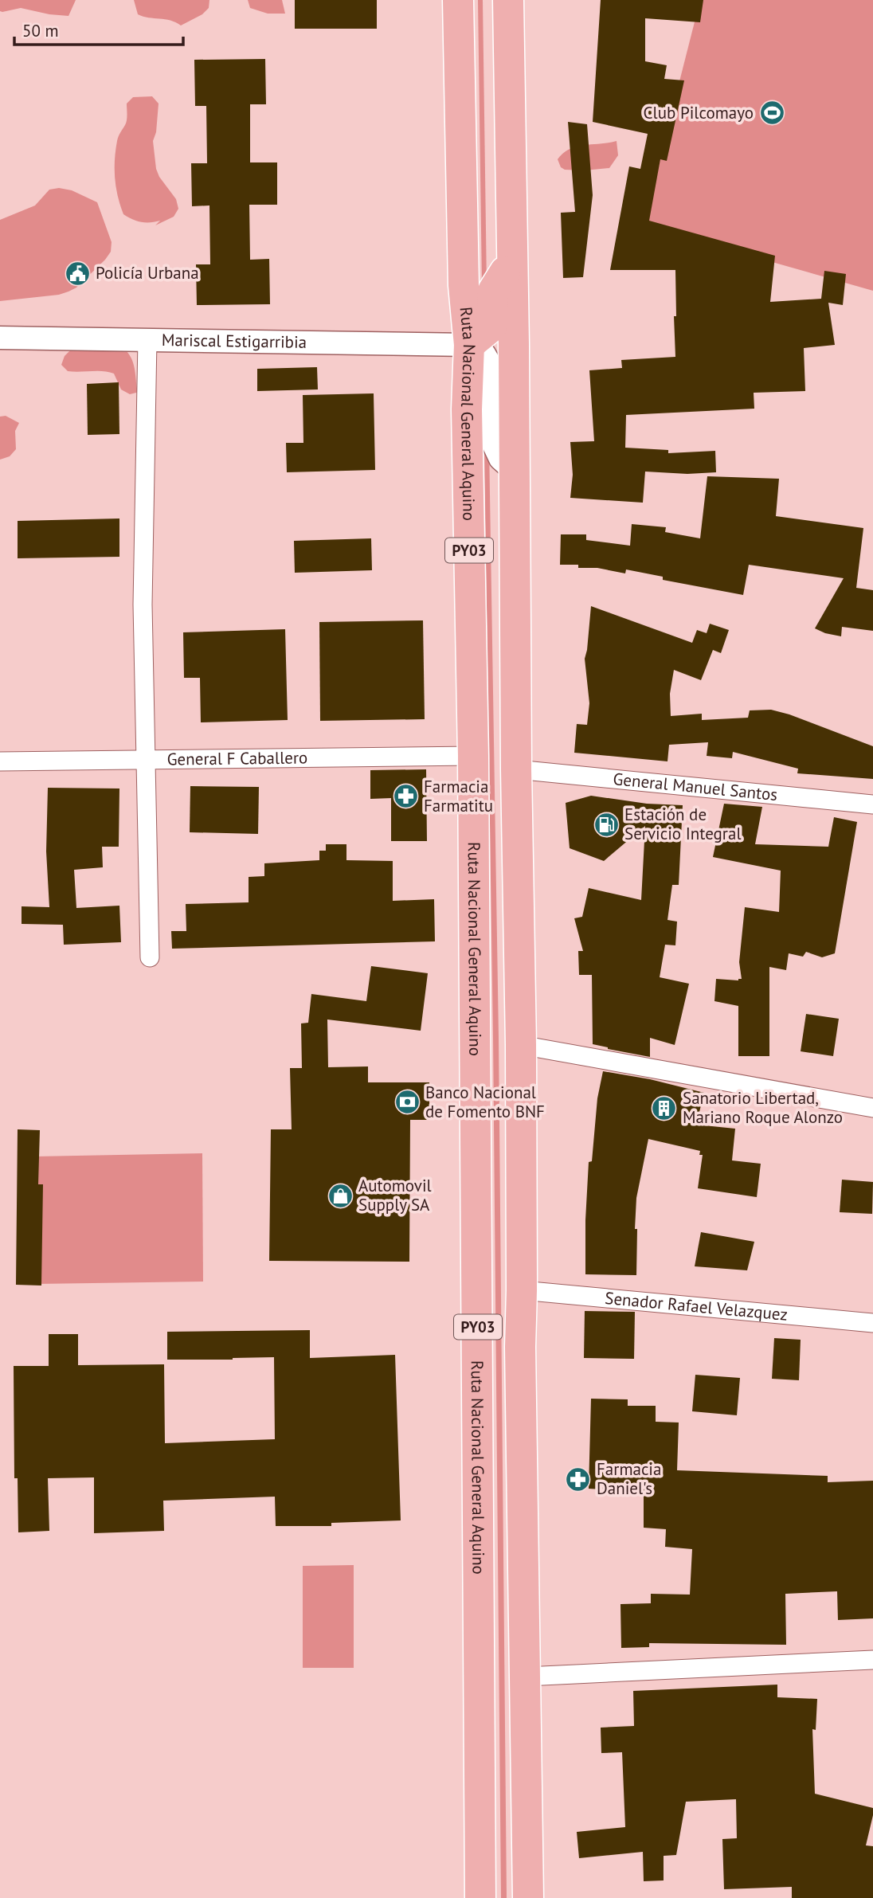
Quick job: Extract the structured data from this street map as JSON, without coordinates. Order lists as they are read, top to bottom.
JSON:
{
  "streets": {
    "highway": ["Ruta Nacional General Aquino", "PY03"],
    "street": [
      "Mariscal Estigarribia",
      "General F Caballero",
      "General Manuel Santos",
      "Senador Rafael Velazquez"
    ]
  },
  "crossings": [
    ["Mariscal Estigarribia", "Ruta Nacional General Aquino"],
    ["Ruta Nacional General Aquino", "General F Caballero"],
    ["PY03", "General Manuel Santos"],
    ["PY03", "Senador Rafael Velazquez"]
  ],
  "places": {
    "sports": ["Club Pilcomayo"],
    "public building": ["Policía Urbana"],
    "pharmacy": ["Farmacia Farmatitu", "Farmacia Daniel's"],
    "fuel station": ["Estación de Servicio Integral"],
    "bank": ["Banco Nacional de Fomento BNF"],
    "building": ["Sanatorio Libertad, Mariano Roque Alonzo"],
    "shop": ["Automovil Supply SA"]
  },
  "scale_bar": "50 m"
}
